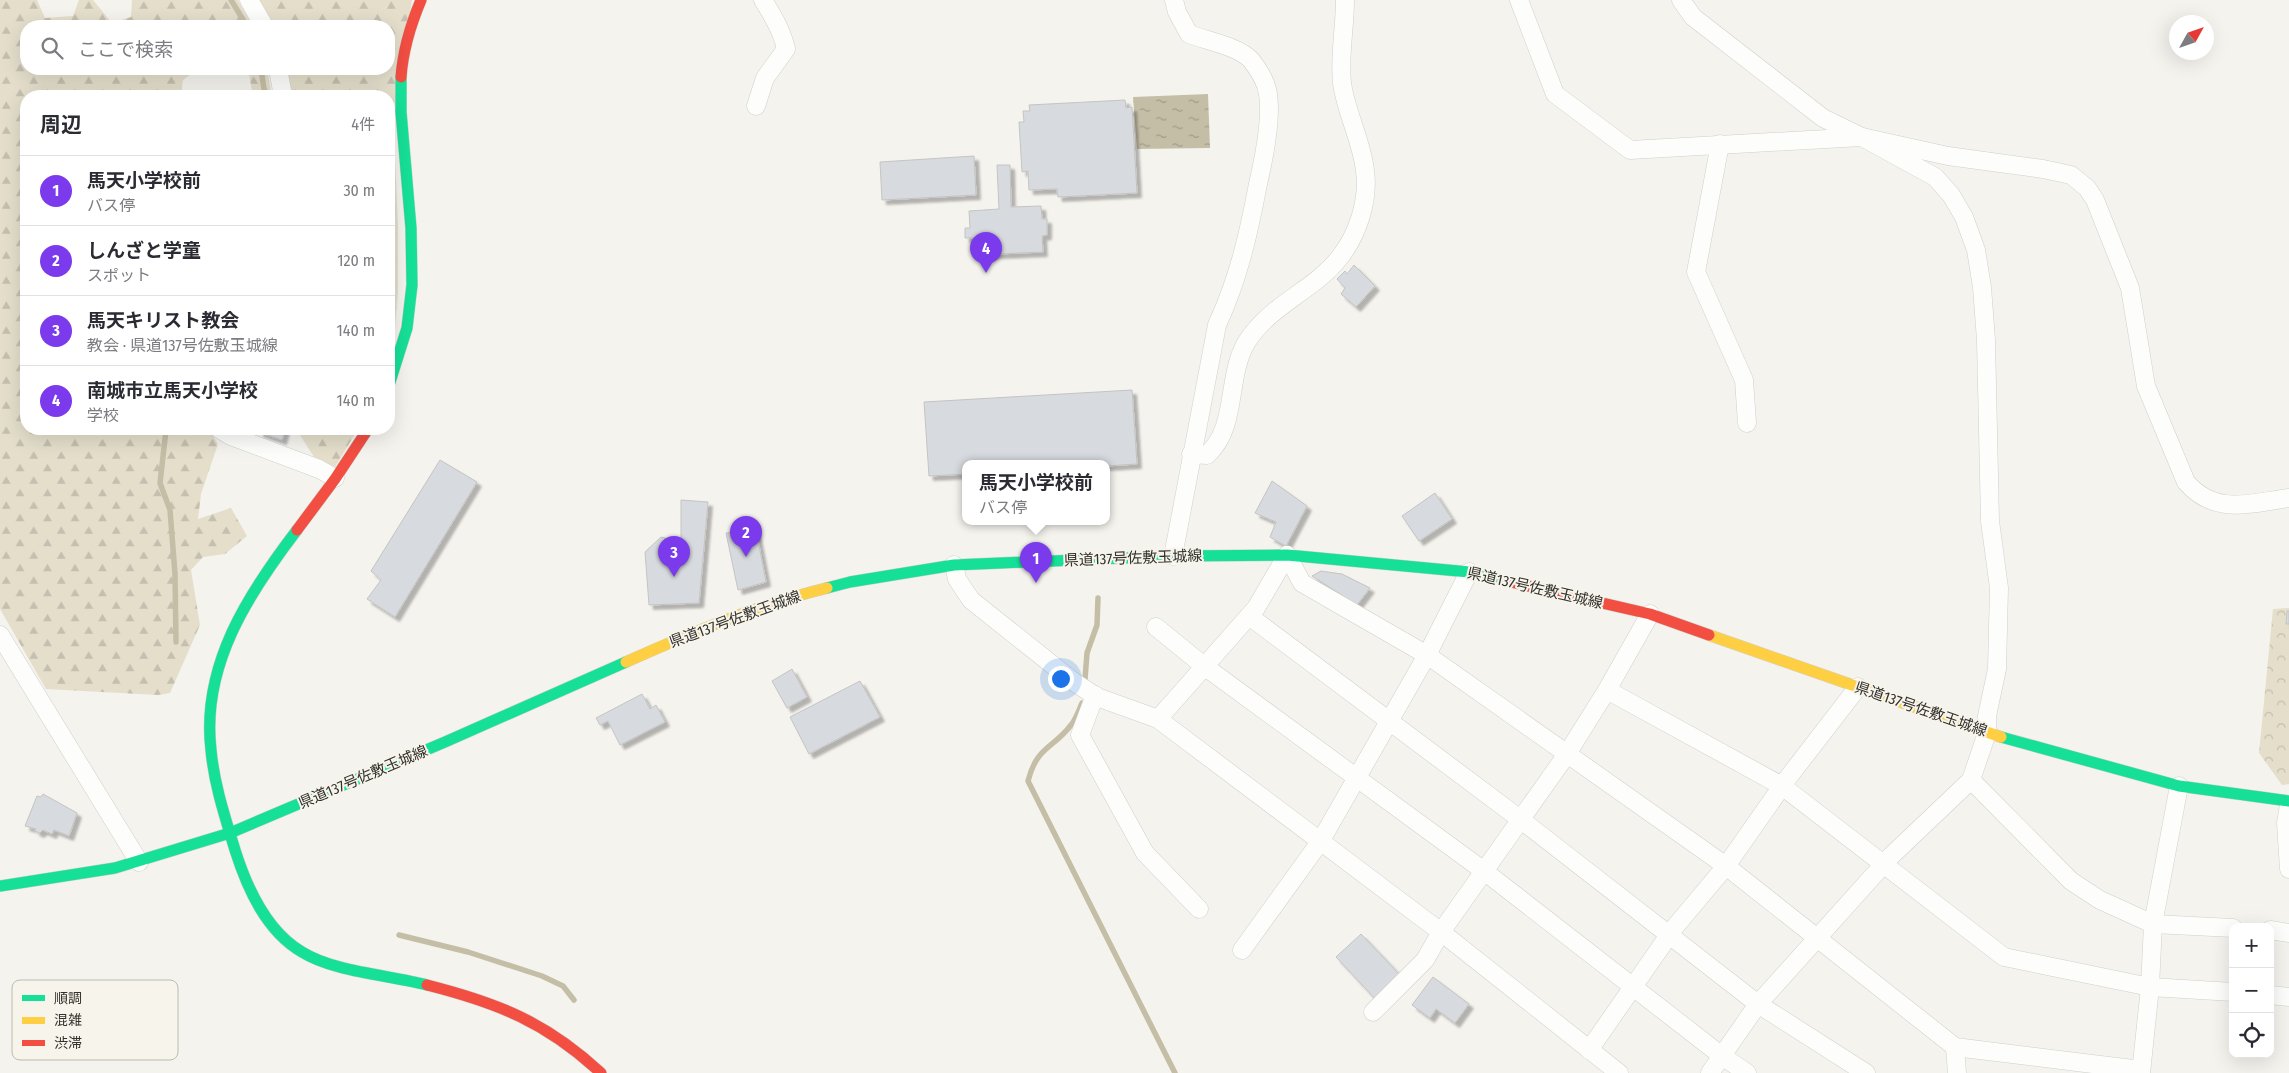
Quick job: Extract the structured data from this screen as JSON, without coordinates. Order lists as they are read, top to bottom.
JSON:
{
  "streets": {
    "main road": ["県道137号佐敷玉城線"]
  },
  "legend": ["順調", "混雑", "渋滞"],
  "north": "top right",
  "page": {
    "search": "ここで検索",
    "heading": ["周辺", "4件"],
    "list": [
      {
        "mark": "1",
        "name": "馬天小学校前",
        "note": "バス停",
        "value": "30 m"
      },
      {
        "mark": "2",
        "name": "しんざと学童",
        "note": "スポット",
        "value": "120 m"
      },
      {
        "mark": "3",
        "name": "馬天キリスト教会",
        "note": "教会 · 県道137号佐敷玉城線",
        "value": "140 m"
      },
      {
        "mark": "4",
        "name": "南城市立馬天小学校",
        "note": "学校",
        "value": "140 m"
      }
    ],
    "pins": [
      "4",
      "2",
      "3",
      "1"
    ],
    "popup": ["馬天小学校前", "バス停"],
    "map_buttons": ["+", "−"]
  }
}
